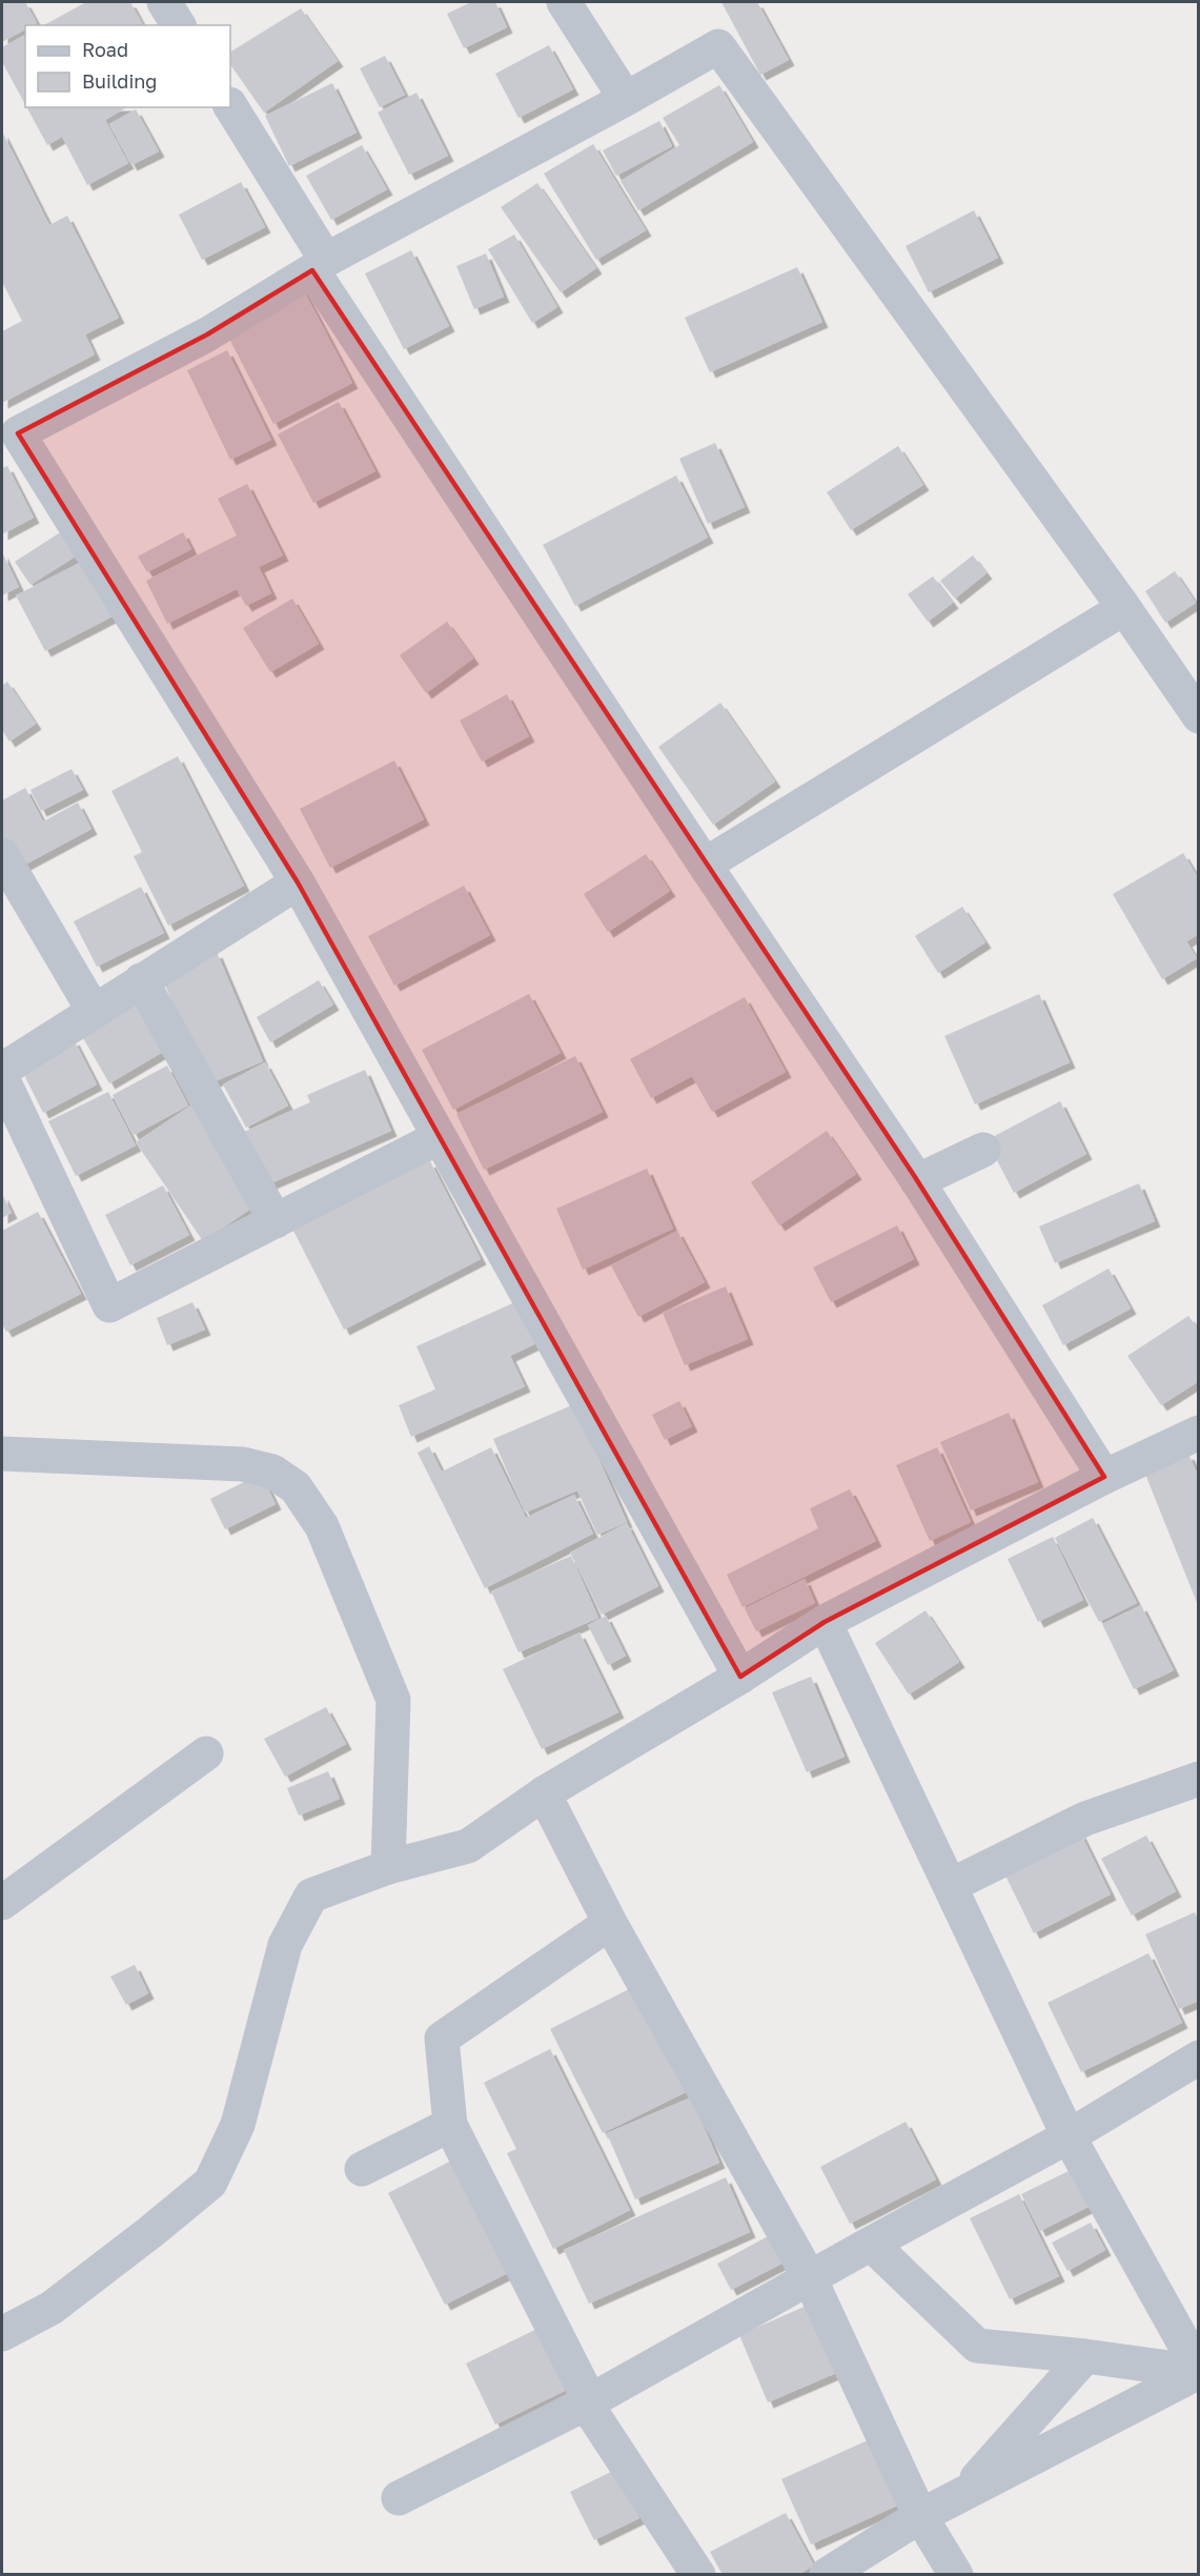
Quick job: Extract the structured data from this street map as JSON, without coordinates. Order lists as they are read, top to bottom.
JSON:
{
  "legend": ["Road", "Building"]
}
